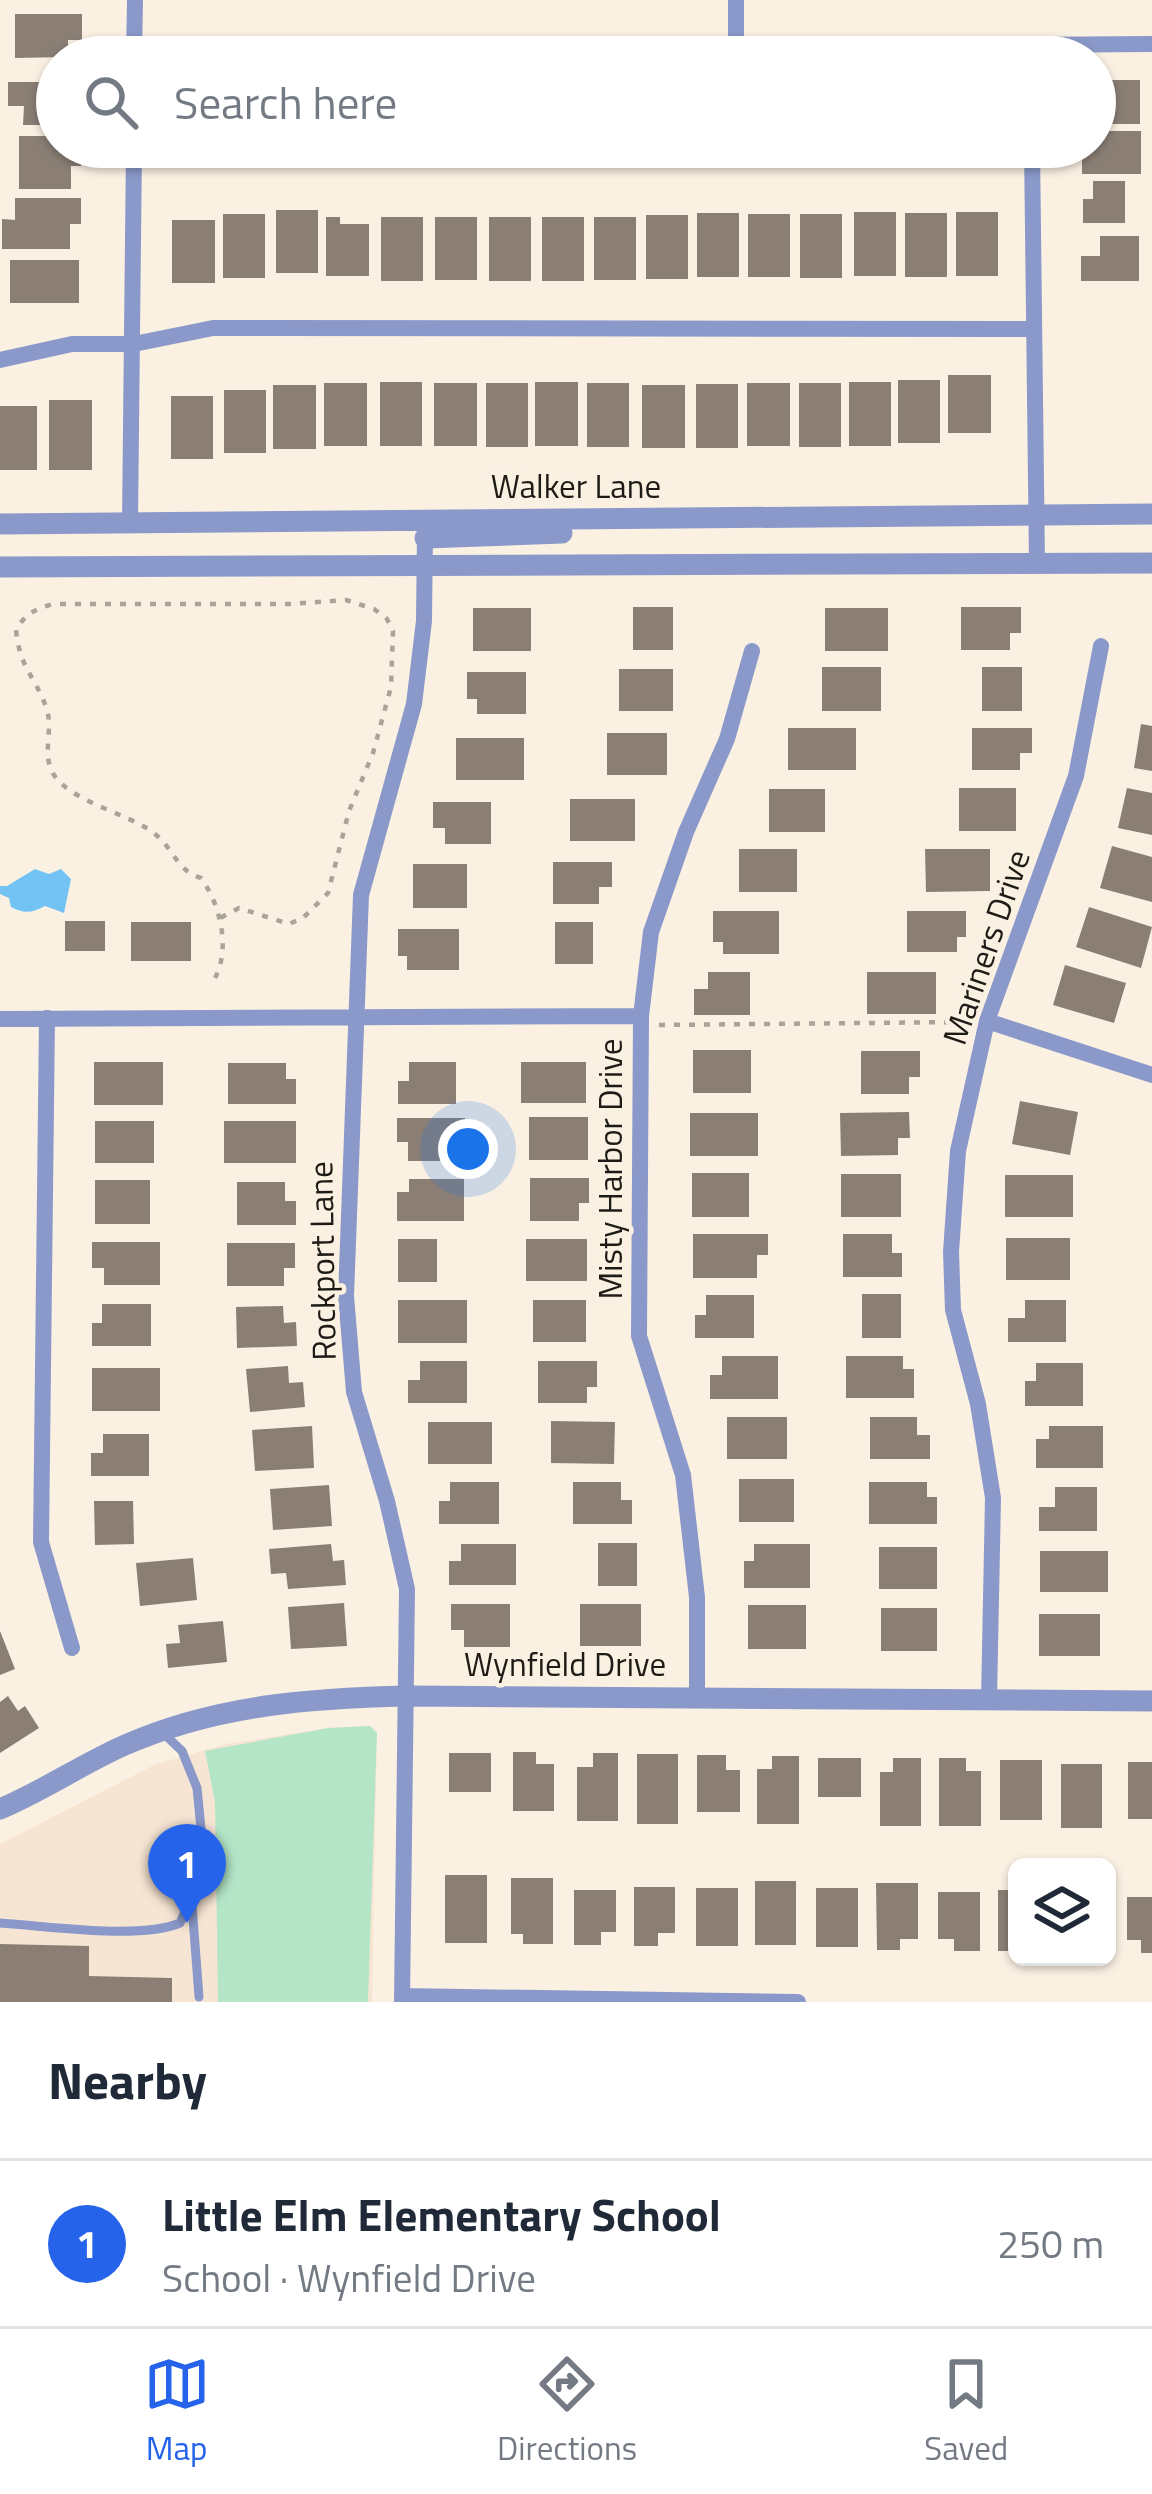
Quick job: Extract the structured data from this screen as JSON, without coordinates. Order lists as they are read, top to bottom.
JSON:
{
  "streets": {
    "street": [
      "Walker Lane",
      "Mariners Drive",
      "Misty Harbor Drive",
      "Rockport Lane",
      "Wynfield Drive"
    ]
  },
  "crossings": [
    ["Walker Lane", "Rockport Lane"],
    ["Mariners Drive", "Wynfield Drive"],
    ["Misty Harbor Drive", "Wynfield Drive"],
    ["Rockport Lane", "Wynfield Drive"]
  ],
  "page": {
    "search": "Search here",
    "pins": "1",
    "heading": "Nearby",
    "list": [
      {
        "mark": "1",
        "name": "Little Elm Elementary School",
        "note": "School · Wynfield Drive",
        "value": "250 m"
      }
    ],
    "nav": ["Map", "Directions", "Saved"]
  }
}
